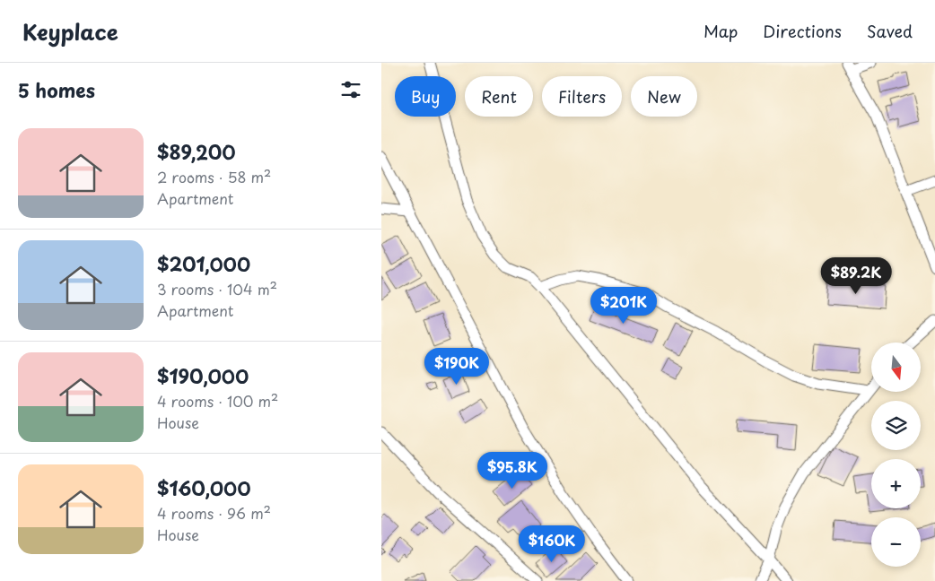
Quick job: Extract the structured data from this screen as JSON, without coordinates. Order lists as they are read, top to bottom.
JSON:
{
  "north": "bottom",
  "page": {
    "header": "Keyplace",
    "nav": ["Map", "Directions", "Saved"],
    "heading": "5 homes",
    "chip": [
      "Buy",
      "Rent",
      "Filters",
      "New"
    ],
    "list": [
      {
        "name": "$89,200",
        "note": "2 rooms · 58 m² · Apartment"
      },
      {
        "name": "$201,000",
        "note": "3 rooms · 104 m² · Apartment"
      },
      {
        "name": "$190,000",
        "note": "4 rooms · 100 m² · House"
      },
      {
        "name": "$160,000",
        "note": "4 rooms · 96 m² · House"
      }
    ],
    "price": [
      "$89.2K",
      "$201K",
      "$190K",
      "$95.8K",
      "$160K"
    ],
    "map_buttons": ["+", "−"]
  }
}
